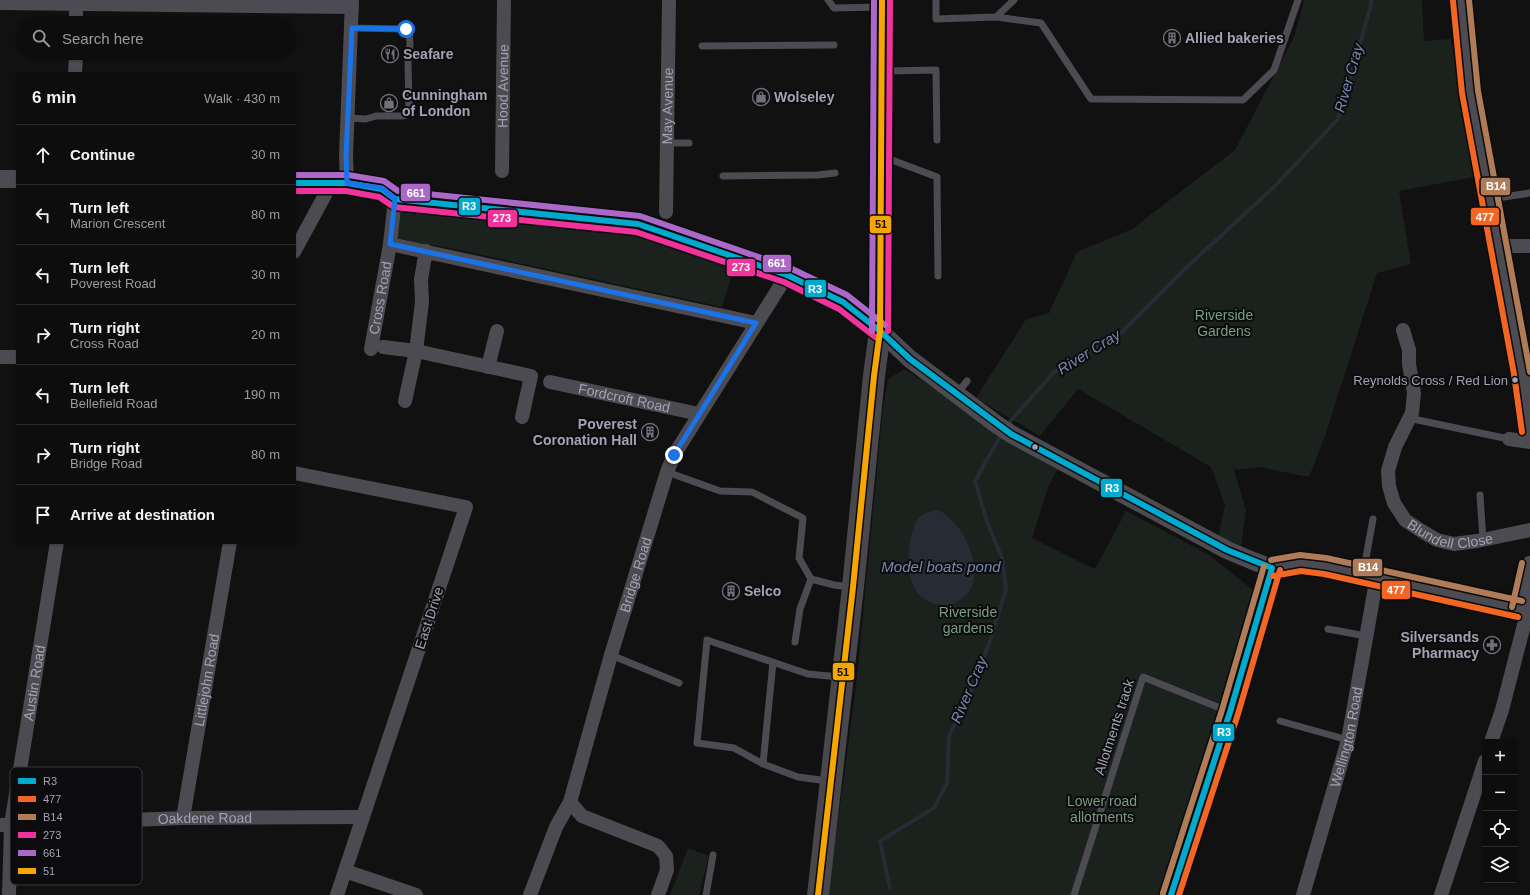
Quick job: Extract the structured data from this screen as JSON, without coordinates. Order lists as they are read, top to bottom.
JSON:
{
  "streets": {
    "street": [
      "Hood Avenue",
      "May Avenue",
      "Cross Road",
      "Fordcroft Road",
      "Blundell Close",
      "Bridge Road",
      "East Drive",
      "Littlejohn Road",
      "Austin Road",
      "Wellington Road",
      "Oakdene Road"
    ],
    "lane": ["Allotments track"]
  },
  "crossings": [
    ["Fordcroft Road", "Bridge Road"],
    ["East Drive", "Oakdene Road"],
    ["Littlejohn Road", "Oakdene Road"]
  ],
  "water": ["River Cray", "Model boats pond"],
  "parks": ["Riverside Gardens", "Riverside gardens", "Lower road allotments"],
  "places": {
    "building": ["Allied bakeries", "Poverest Coronation Hall", "Selco"],
    "restaurant": ["Seafare"],
    "shop": ["Wolseley", "Cunningham of London"],
    "other": ["Reynolds Cross / Red Lion"],
    "pharmacy": ["Silversands Pharmacy"]
  },
  "lines": [
    "transit line B14",
    "transit line 273",
    "transit line 661",
    "transit line 51",
    "transit line 477",
    "transit line R3"
  ],
  "legend": [
    "R3",
    "477",
    "B14",
    "273",
    "661",
    "51"
  ],
  "page": {
    "search": "Search here",
    "heading": ["6 min", "Walk · 430 m"],
    "list": [
      ["Continue", "30 m"],
      ["Turn left", "Marion Crescent", "80 m"],
      ["Turn left", "Poverest Road", "30 m"],
      ["Turn right", "Cross Road", "20 m"],
      ["Turn left", "Bellefield Road", "190 m"],
      ["Turn right", "Bridge Road", "80 m"],
      "Arrive at destination"
    ],
    "map_buttons": ["+", "−"]
  }
}
